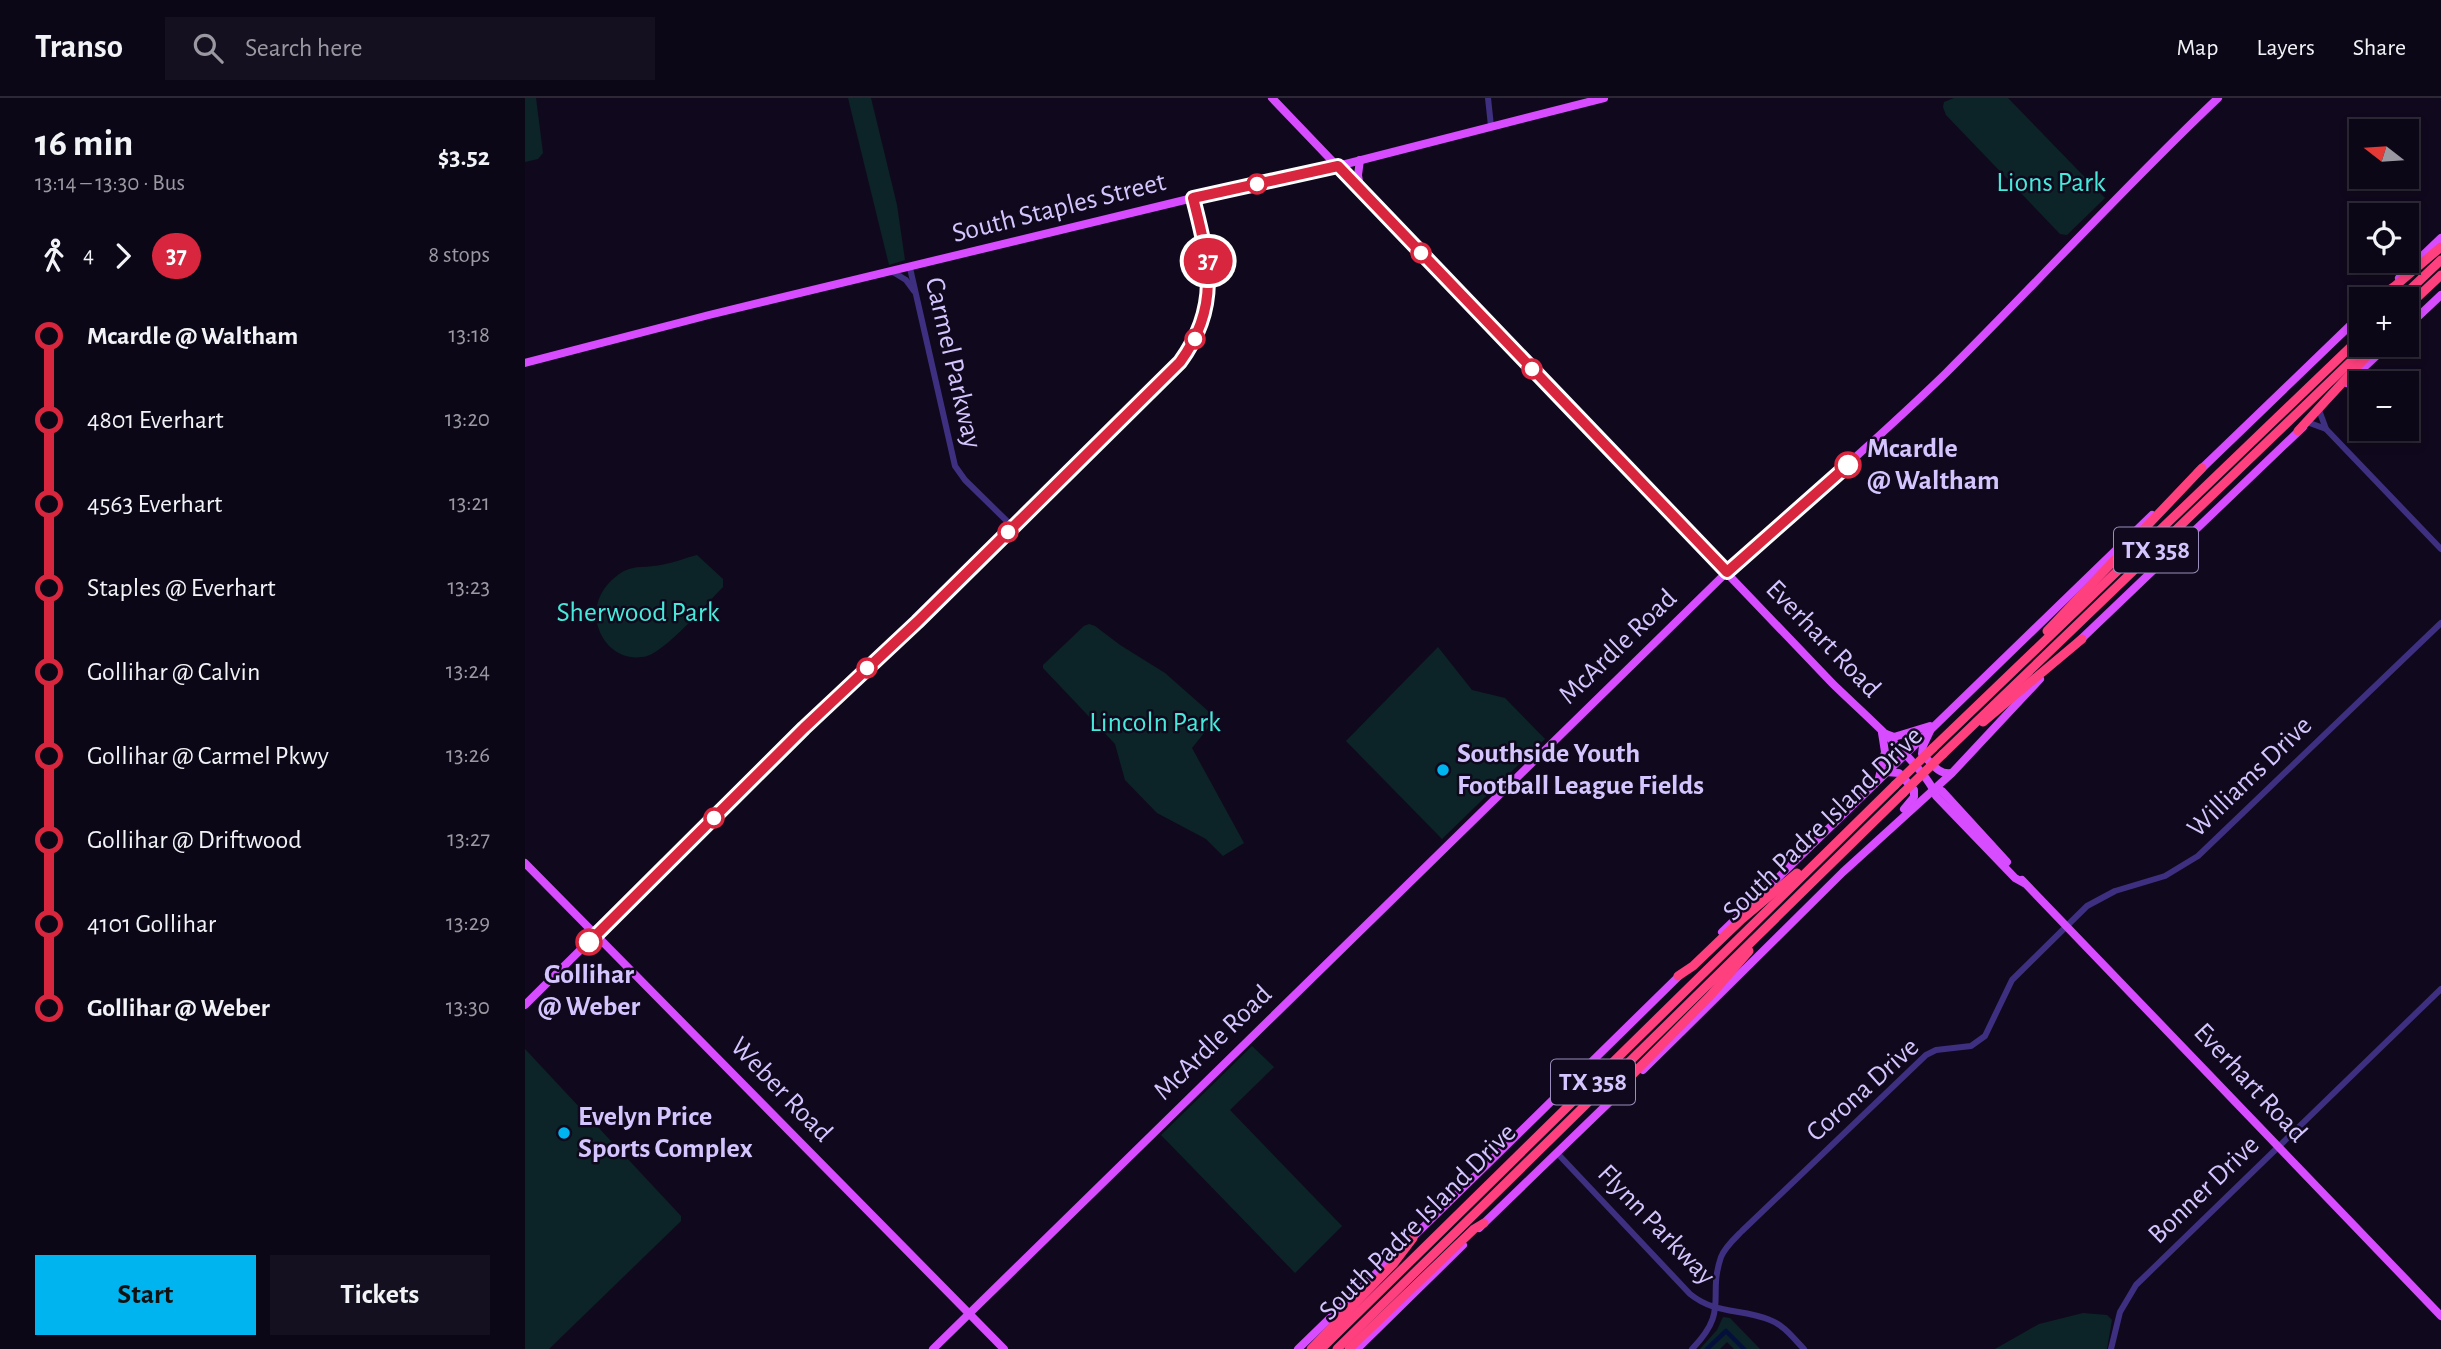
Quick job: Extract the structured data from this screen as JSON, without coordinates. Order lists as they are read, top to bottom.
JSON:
{
  "streets": {
    "highway": ["TX 358", "South Padre Island Drive"],
    "main road": [
      "South Staples Street",
      "Everhart Road",
      "McArdle Road",
      "Weber Road"
    ],
    "street": [
      "Carmel Parkway",
      "Williams Drive",
      "Corona Drive",
      "Bonner Drive",
      "Flynn Parkway"
    ]
  },
  "crossings": [
    ["South Staples Street", "Carmel Parkway"],
    ["South Staples Street", "Everhart Road"],
    ["Everhart Road", "McArdle Road"],
    ["Everhart Road", "Williams Drive"],
    ["Everhart Road", "Corona Drive"],
    ["Everhart Road", "Bonner Drive"],
    ["McArdle Road", "Weber Road"],
    ["Williams Drive", "Corona Drive"],
    ["Corona Drive", "Flynn Parkway"]
  ],
  "parks": ["Lions Park", "Sherwood Park", "Lincoln Park"],
  "places": [
    "Mcardle @ Waltham",
    "Southside Youth Football League Fields",
    "Gollihar @ Weber",
    "Evelyn Price Sports Complex"
  ],
  "lines": ["bus line 37"],
  "north": "left",
  "page": {
    "header": "Transo",
    "search": "Search here",
    "nav": ["Map", "Layers", "Share"],
    "heading": ["16 min", "13:14 – 13:30 · Bus", "$3.52"],
    "on_map": "37",
    "map_buttons": ["+", "−"],
    "legs": ["4", "37", "8 stops"],
    "list": [
      {
        "name": "Mcardle @ Waltham",
        "value": "13:18"
      },
      {
        "name": "4801 Everhart",
        "value": "13:20"
      },
      {
        "name": "4563 Everhart",
        "value": "13:21"
      },
      {
        "name": "Staples @ Everhart",
        "value": "13:23"
      },
      {
        "name": "Gollihar @ Calvin",
        "value": "13:24"
      },
      {
        "name": "Gollihar @ Carmel Pkwy",
        "value": "13:26"
      },
      {
        "name": "Gollihar @ Driftwood",
        "value": "13:27"
      },
      {
        "name": "4101 Gollihar",
        "value": "13:29"
      },
      {
        "name": "Gollihar @ Weber",
        "value": "13:30"
      }
    ],
    "buttons": ["Start", "Tickets"]
  }
}
